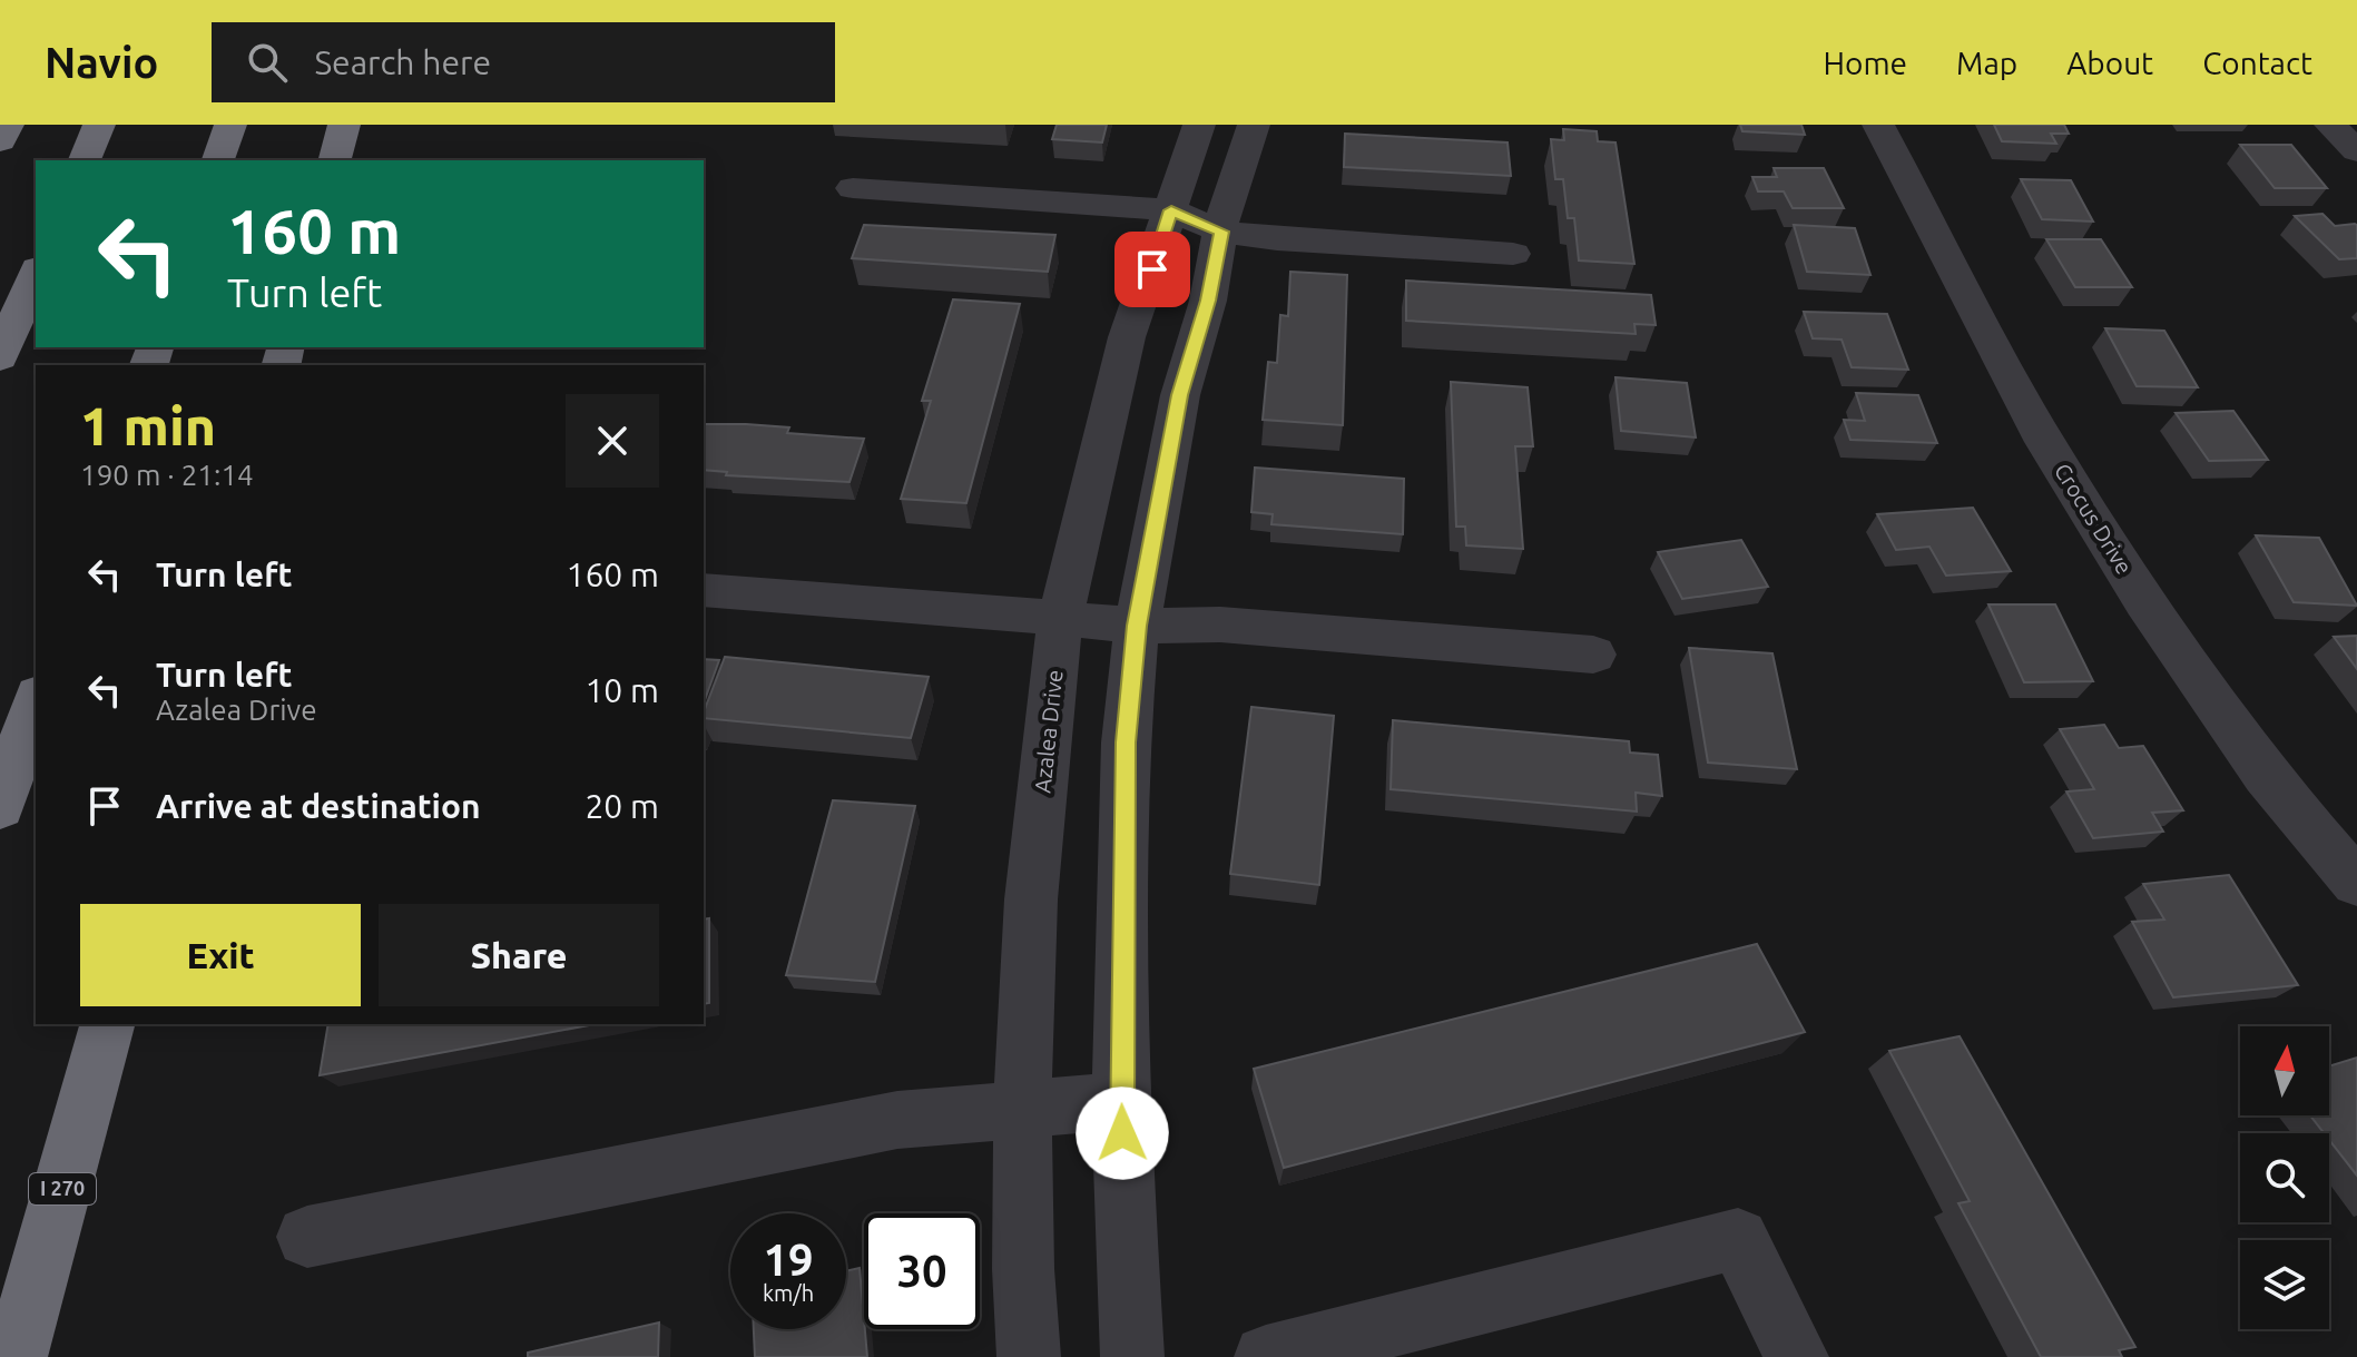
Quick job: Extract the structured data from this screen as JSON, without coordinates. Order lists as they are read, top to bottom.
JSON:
{
  "streets": {
    "highway": ["I 270"],
    "street": ["Crocus Drive", "Azalea Drive"]
  },
  "north": "top",
  "page": {
    "header": "Navio",
    "search": "Search here",
    "nav": [
      "Home",
      "Map",
      "About",
      "Contact"
    ],
    "turn": ["160 m", "Turn left"],
    "heading": ["1 min", "190 m · 21:14"],
    "list": [
      {
        "name": "Turn left",
        "value": "160 m"
      },
      {
        "name": "Turn left",
        "note": "Azalea Drive",
        "value": "10 m"
      },
      {
        "name": "Arrive at destination",
        "value": "20 m"
      }
    ],
    "buttons": ["Exit", "Share"],
    "speed": "19 km/h",
    "limit": "30"
  }
}
